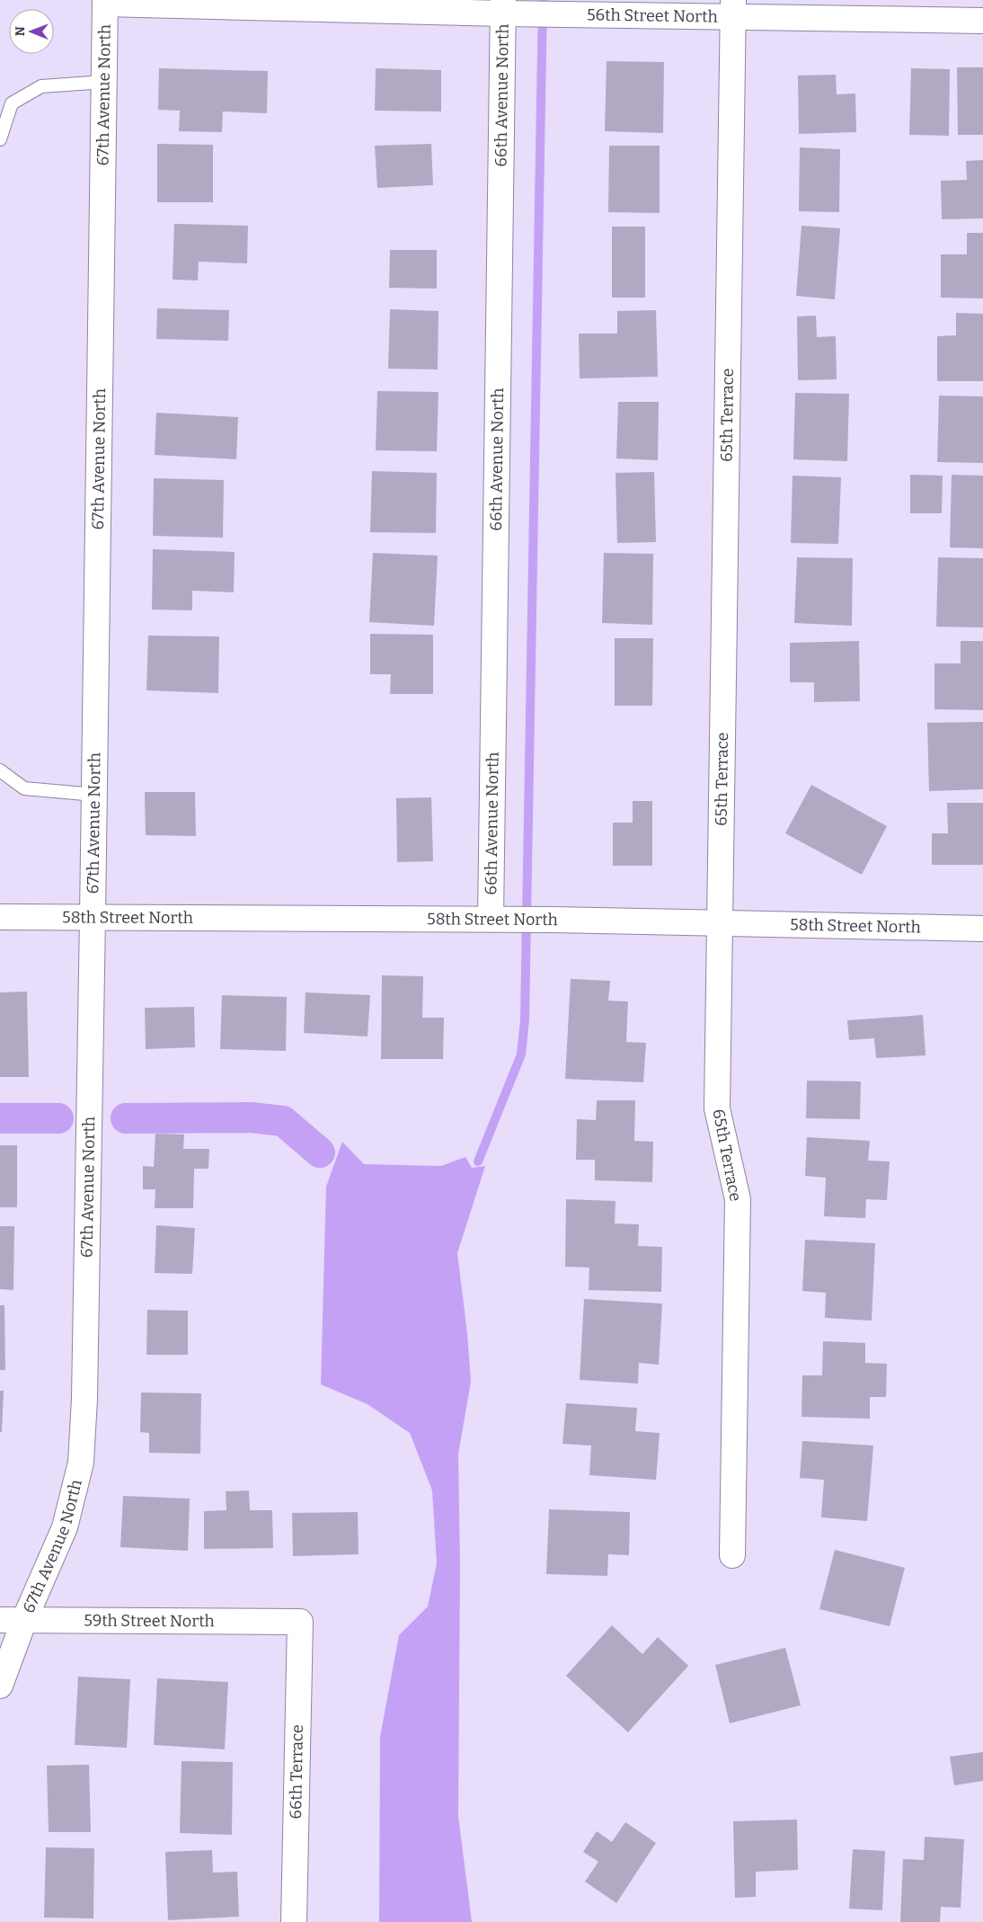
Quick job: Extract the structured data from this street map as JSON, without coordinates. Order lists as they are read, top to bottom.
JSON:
{
  "streets": {
    "street": [
      "56th Street North",
      "67th Avenue North",
      "66th Avenue North",
      "65th Terrace",
      "58th Street North",
      "59th Street North",
      "66th Terrace"
    ]
  },
  "crossings": [
    ["56th Street North", "67th Avenue North"],
    ["56th Street North", "66th Avenue North"],
    ["56th Street North", "65th Terrace"],
    ["67th Avenue North", "58th Street North"],
    ["67th Avenue North", "59th Street North"],
    ["66th Avenue North", "58th Street North"],
    ["65th Terrace", "58th Street North"],
    ["59th Street North", "66th Terrace"]
  ],
  "north": "left"
}
